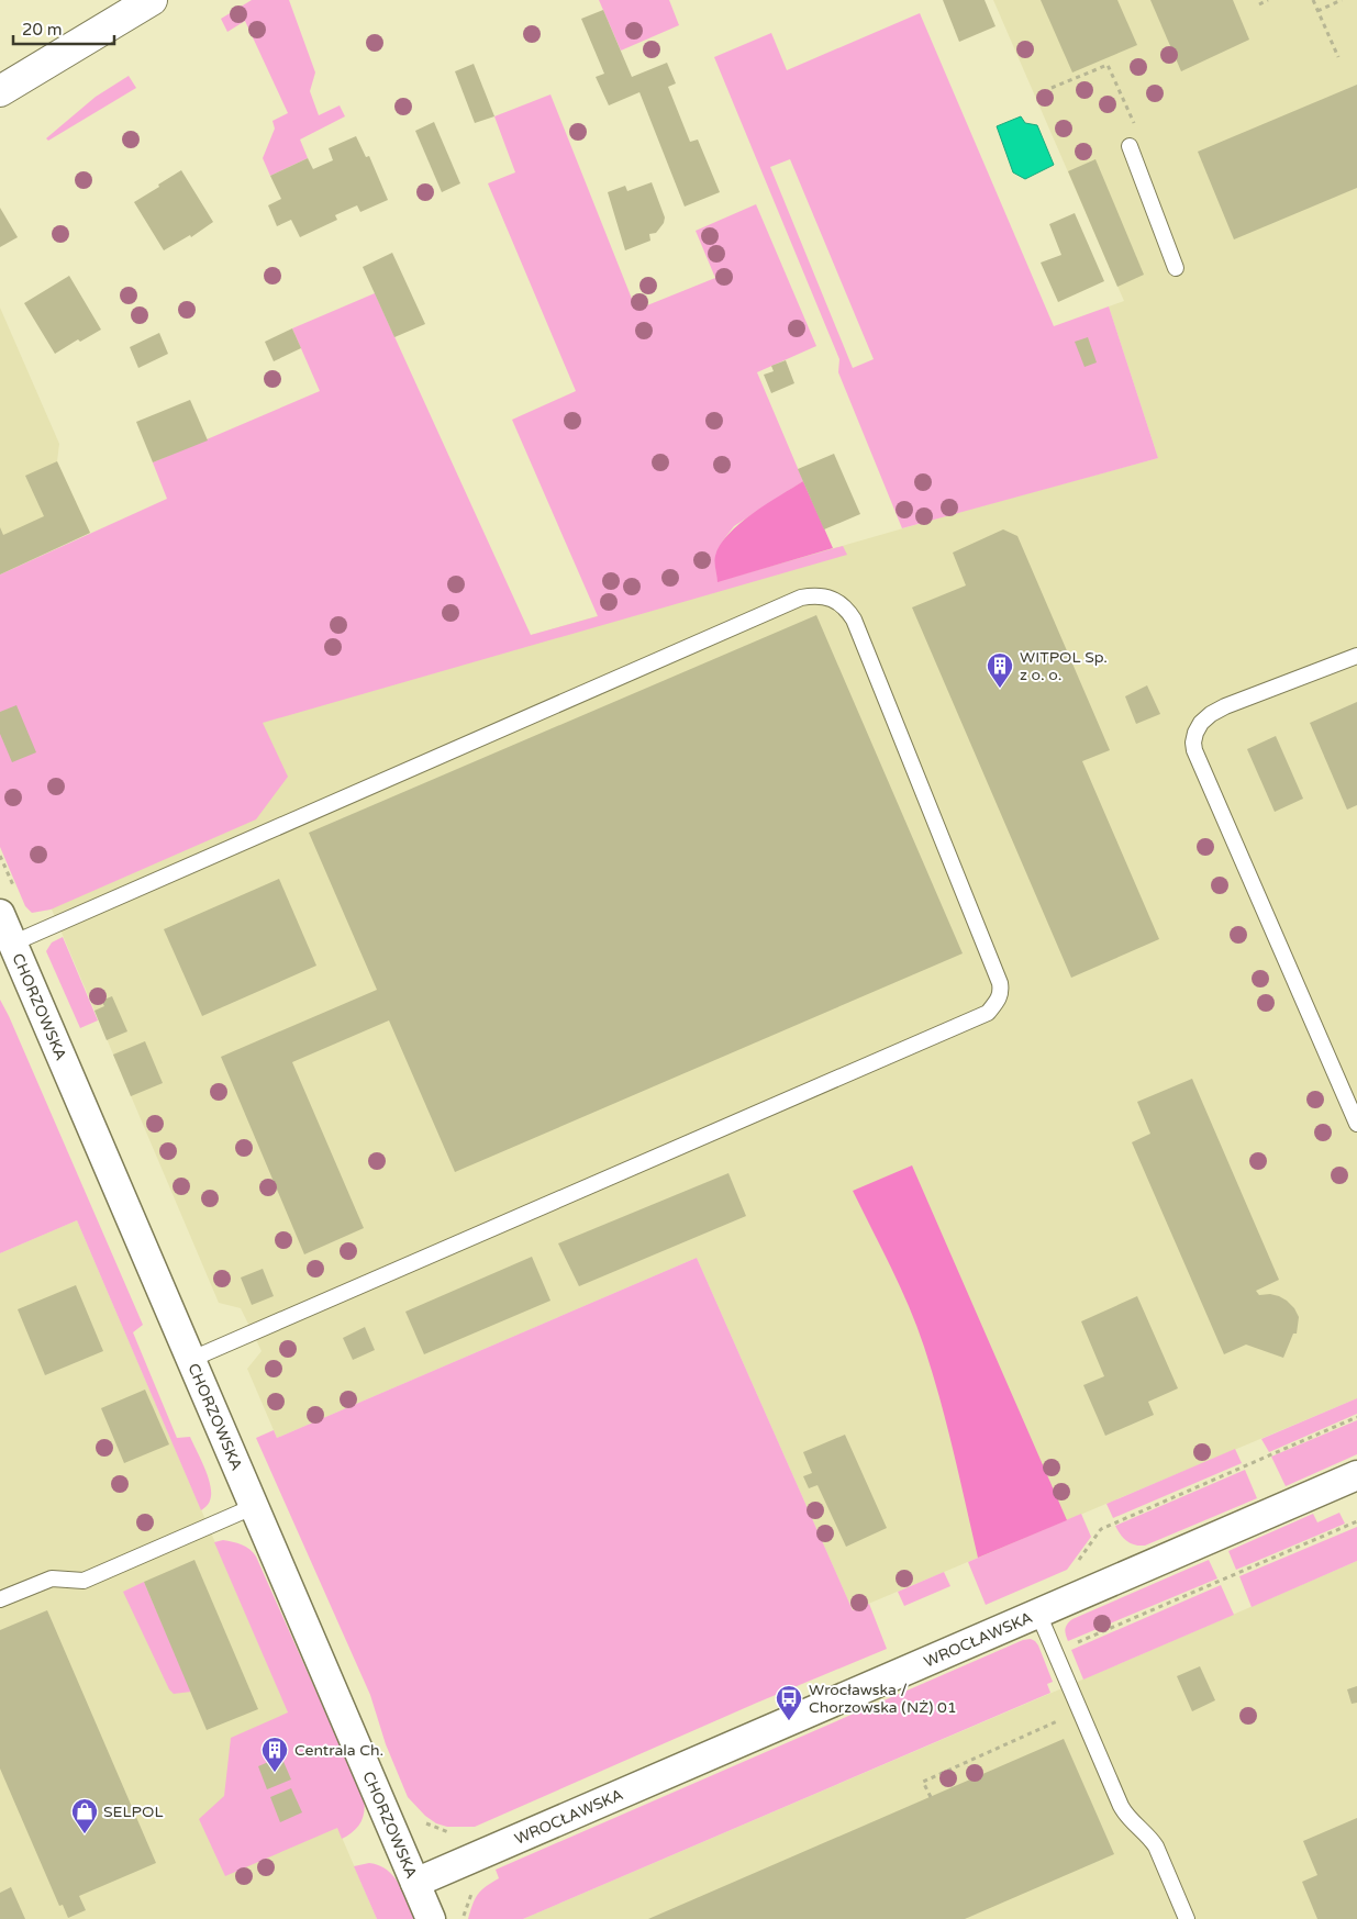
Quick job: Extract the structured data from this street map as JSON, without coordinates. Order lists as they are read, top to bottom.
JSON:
{
  "streets": {
    "street": ["CHORZOWSKA", "WROCŁAWSKA"]
  },
  "crossings": [
    ["CHORZOWSKA", "WROCŁAWSKA"]
  ],
  "places": {
    "building": ["WITPOL Sp. z o. o.", "Centrala Ch."],
    "bus stop": ["Wrocławska / Chorzowska (NŻ) 01"],
    "shop": ["SELPOL"]
  },
  "scale_bar": "20 m"
}
